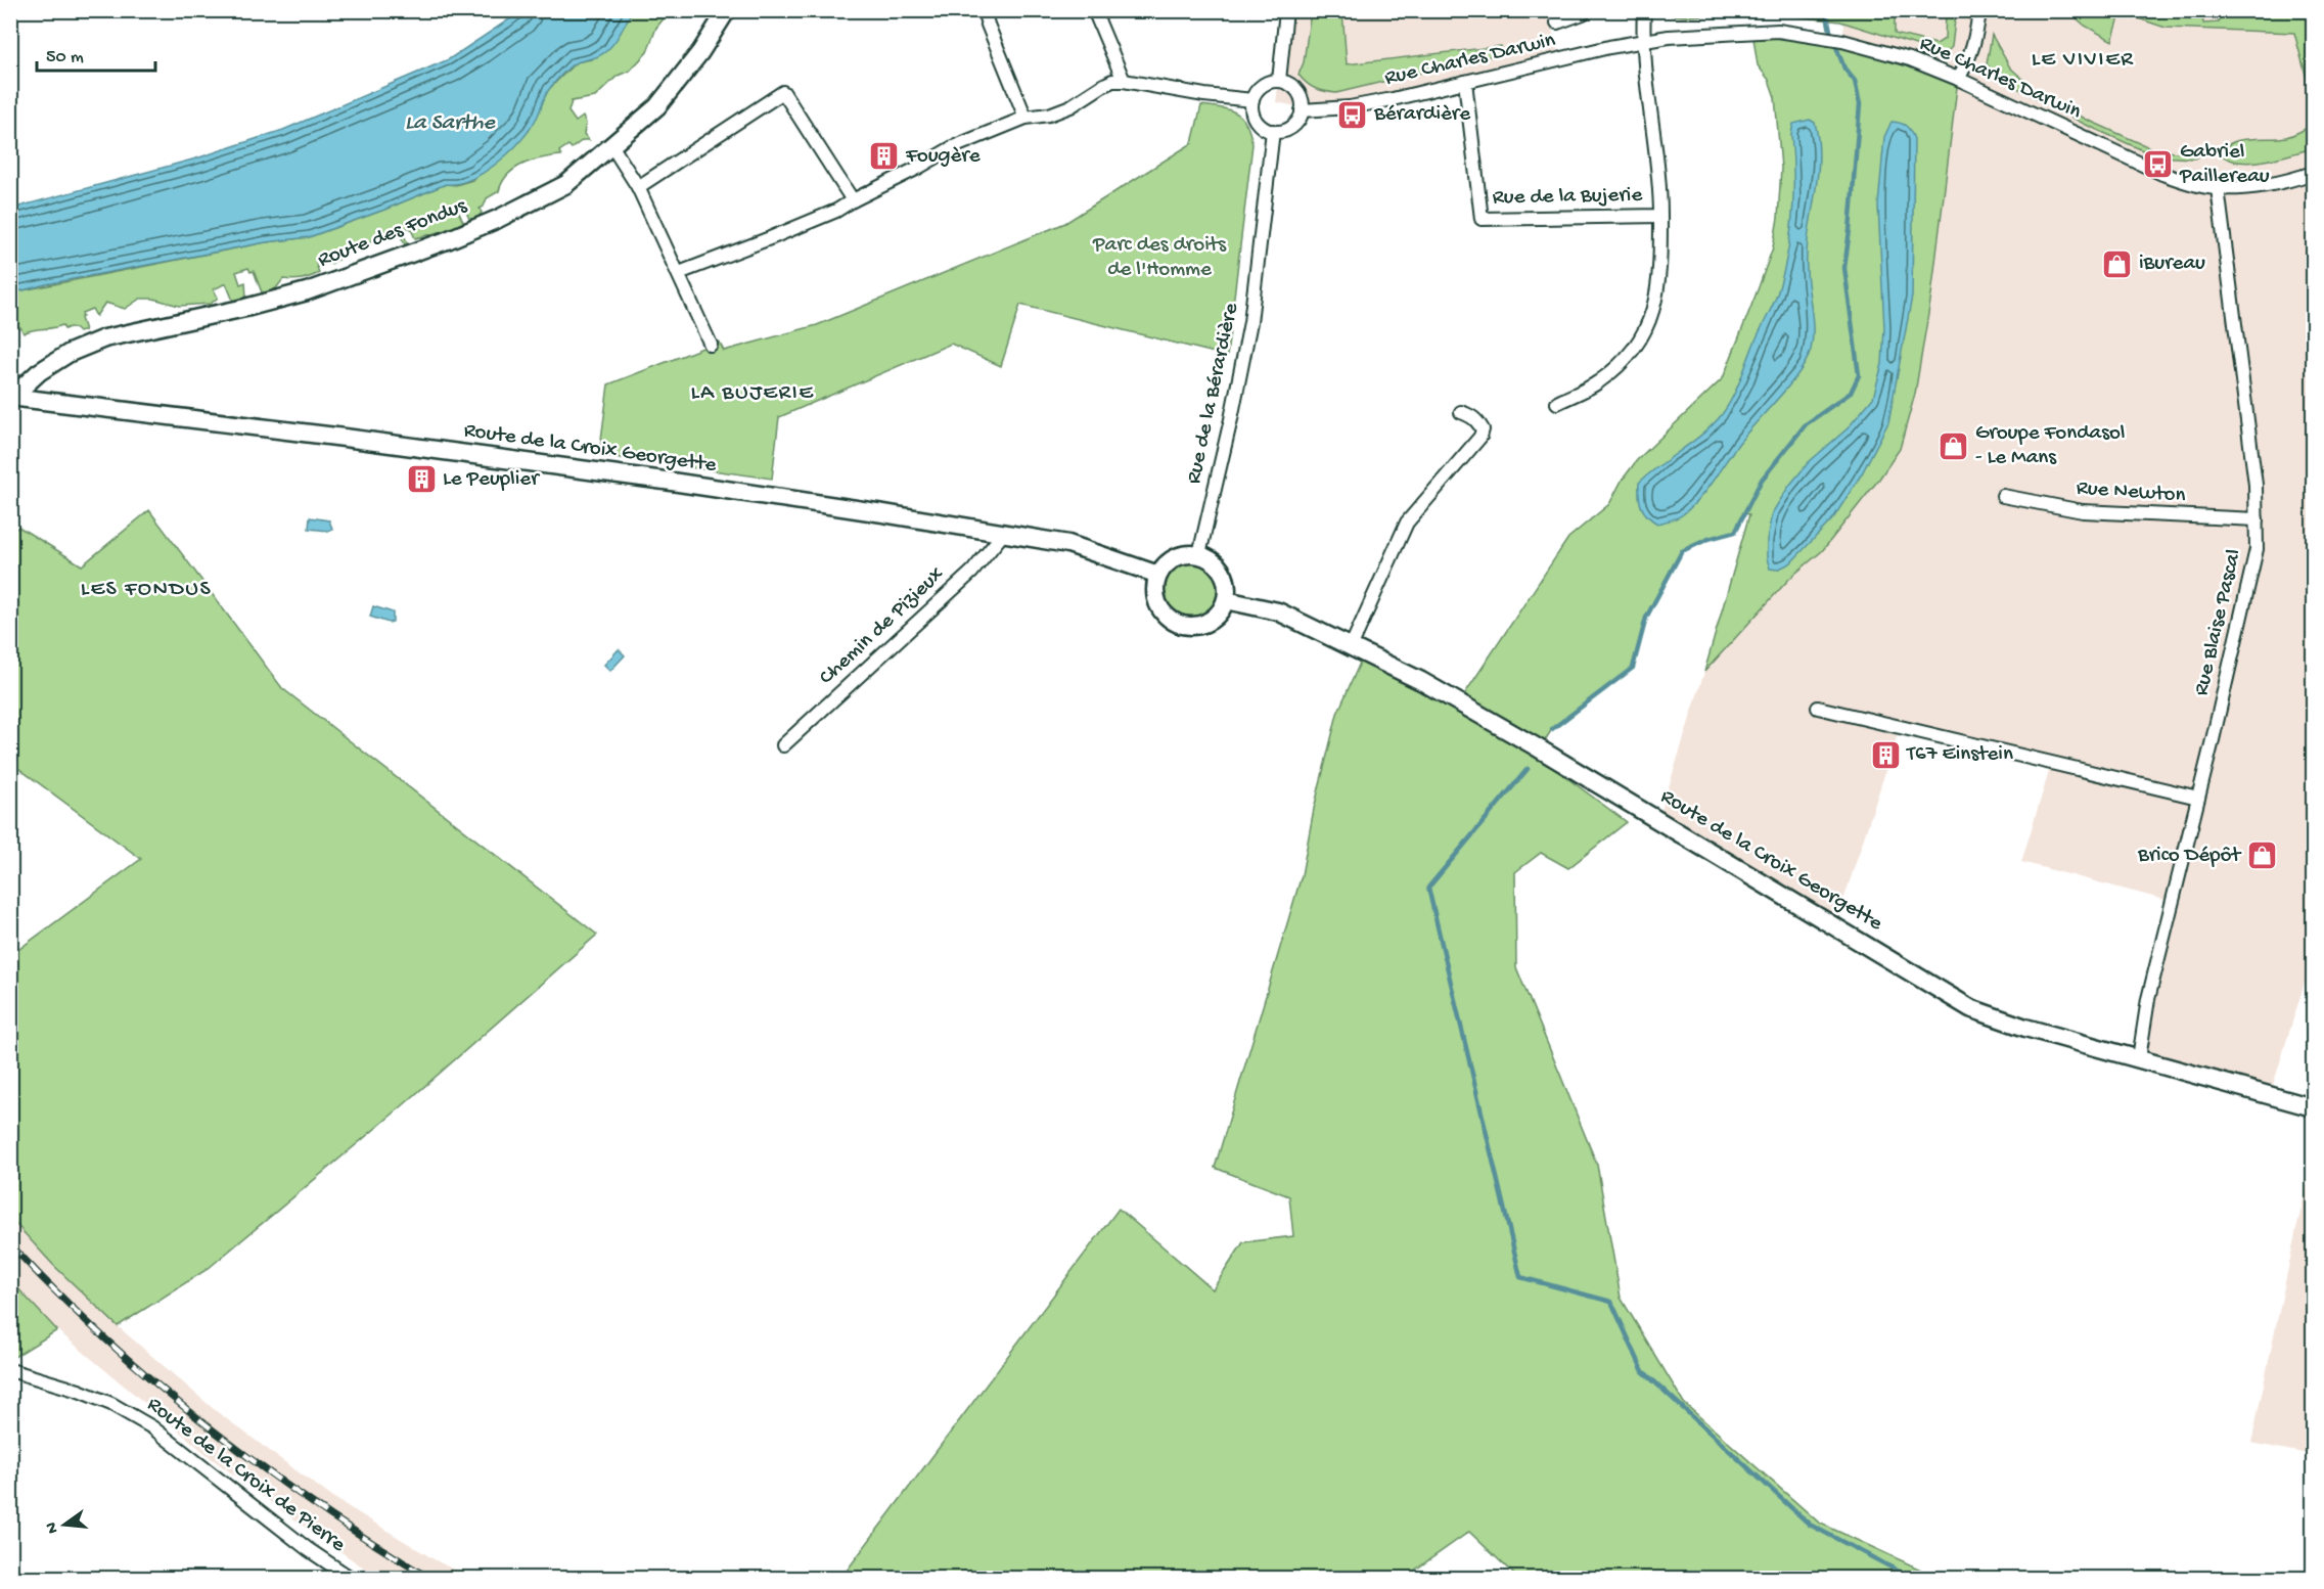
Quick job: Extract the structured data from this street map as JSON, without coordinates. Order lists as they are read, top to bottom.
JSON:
{
  "streets": {
    "street": [
      "Rue Charles Darwin",
      "Rue de la Bujerie",
      "Route des Fondus",
      "Rue de la Bérardière",
      "Route de la Croix Georgette",
      "Rue Newton",
      "Rue Blaise Pascal",
      "Chemin de Pizieux",
      "Route de la Croix de Pierre"
    ]
  },
  "crossings": [
    ["Rue Charles Darwin", "Rue de la Bujerie"],
    ["Rue Charles Darwin", "Rue de la Bérardière"],
    ["Rue Charles Darwin", "Rue Blaise Pascal"],
    ["Route des Fondus", "Route de la Croix Georgette"],
    ["Rue de la Bérardière", "Route de la Croix Georgette"],
    ["Route de la Croix Georgette", "Rue Blaise Pascal"],
    ["Route de la Croix Georgette", "Chemin de Pizieux"],
    ["Rue Newton", "Rue Blaise Pascal"]
  ],
  "districts": ["LE VIVIER", "LA BUJERIE", "LES FONDUS"],
  "water": ["La Sarthe"],
  "parks": ["Parc des droits de l'Homme"],
  "places": {
    "bus stop": ["Bérardière", "Gabriel Paillereau"],
    "building": ["Fougère", "Le Peuplier", "T67 Einstein"],
    "shop": ["iBureau", "Groupe Fondasol - Le Mans", "Brico Dépôt"]
  },
  "scale_bar": "50 m",
  "north": "left"
}
